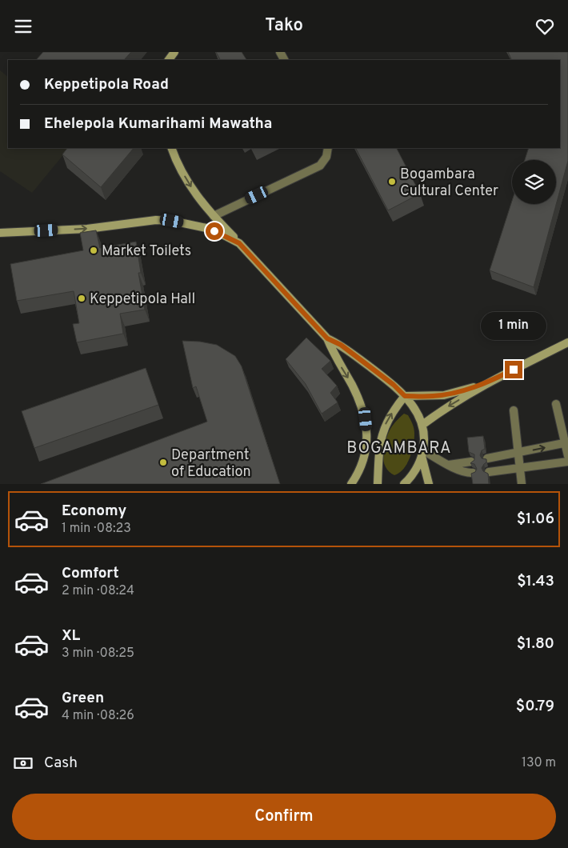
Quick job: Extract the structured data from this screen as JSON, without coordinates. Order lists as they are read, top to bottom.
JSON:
{
  "districts": ["BOGAMBARA"],
  "places": [
    "Bogambara Cultural Center",
    "Market Toilets",
    "Keppetipola Hall",
    "Department of Education"
  ],
  "page": {
    "header": "Tako",
    "banner": ["Keppetipola Road", "Ehelepola Kumarihami Mawatha"],
    "bubble": "1 min",
    "list": [
      {
        "name": "Economy",
        "note": "1 min · 08:23",
        "value": "$1.06"
      },
      {
        "name": "Comfort",
        "note": "2 min · 08:24",
        "value": "$1.43"
      },
      {
        "name": "XL",
        "note": "3 min · 08:25",
        "value": "$1.80"
      },
      {
        "name": "Green",
        "note": "4 min · 08:26",
        "value": "$0.79"
      }
    ],
    "pay": ["Cash", "130 m"],
    "buttons": "Confirm"
  }
}
